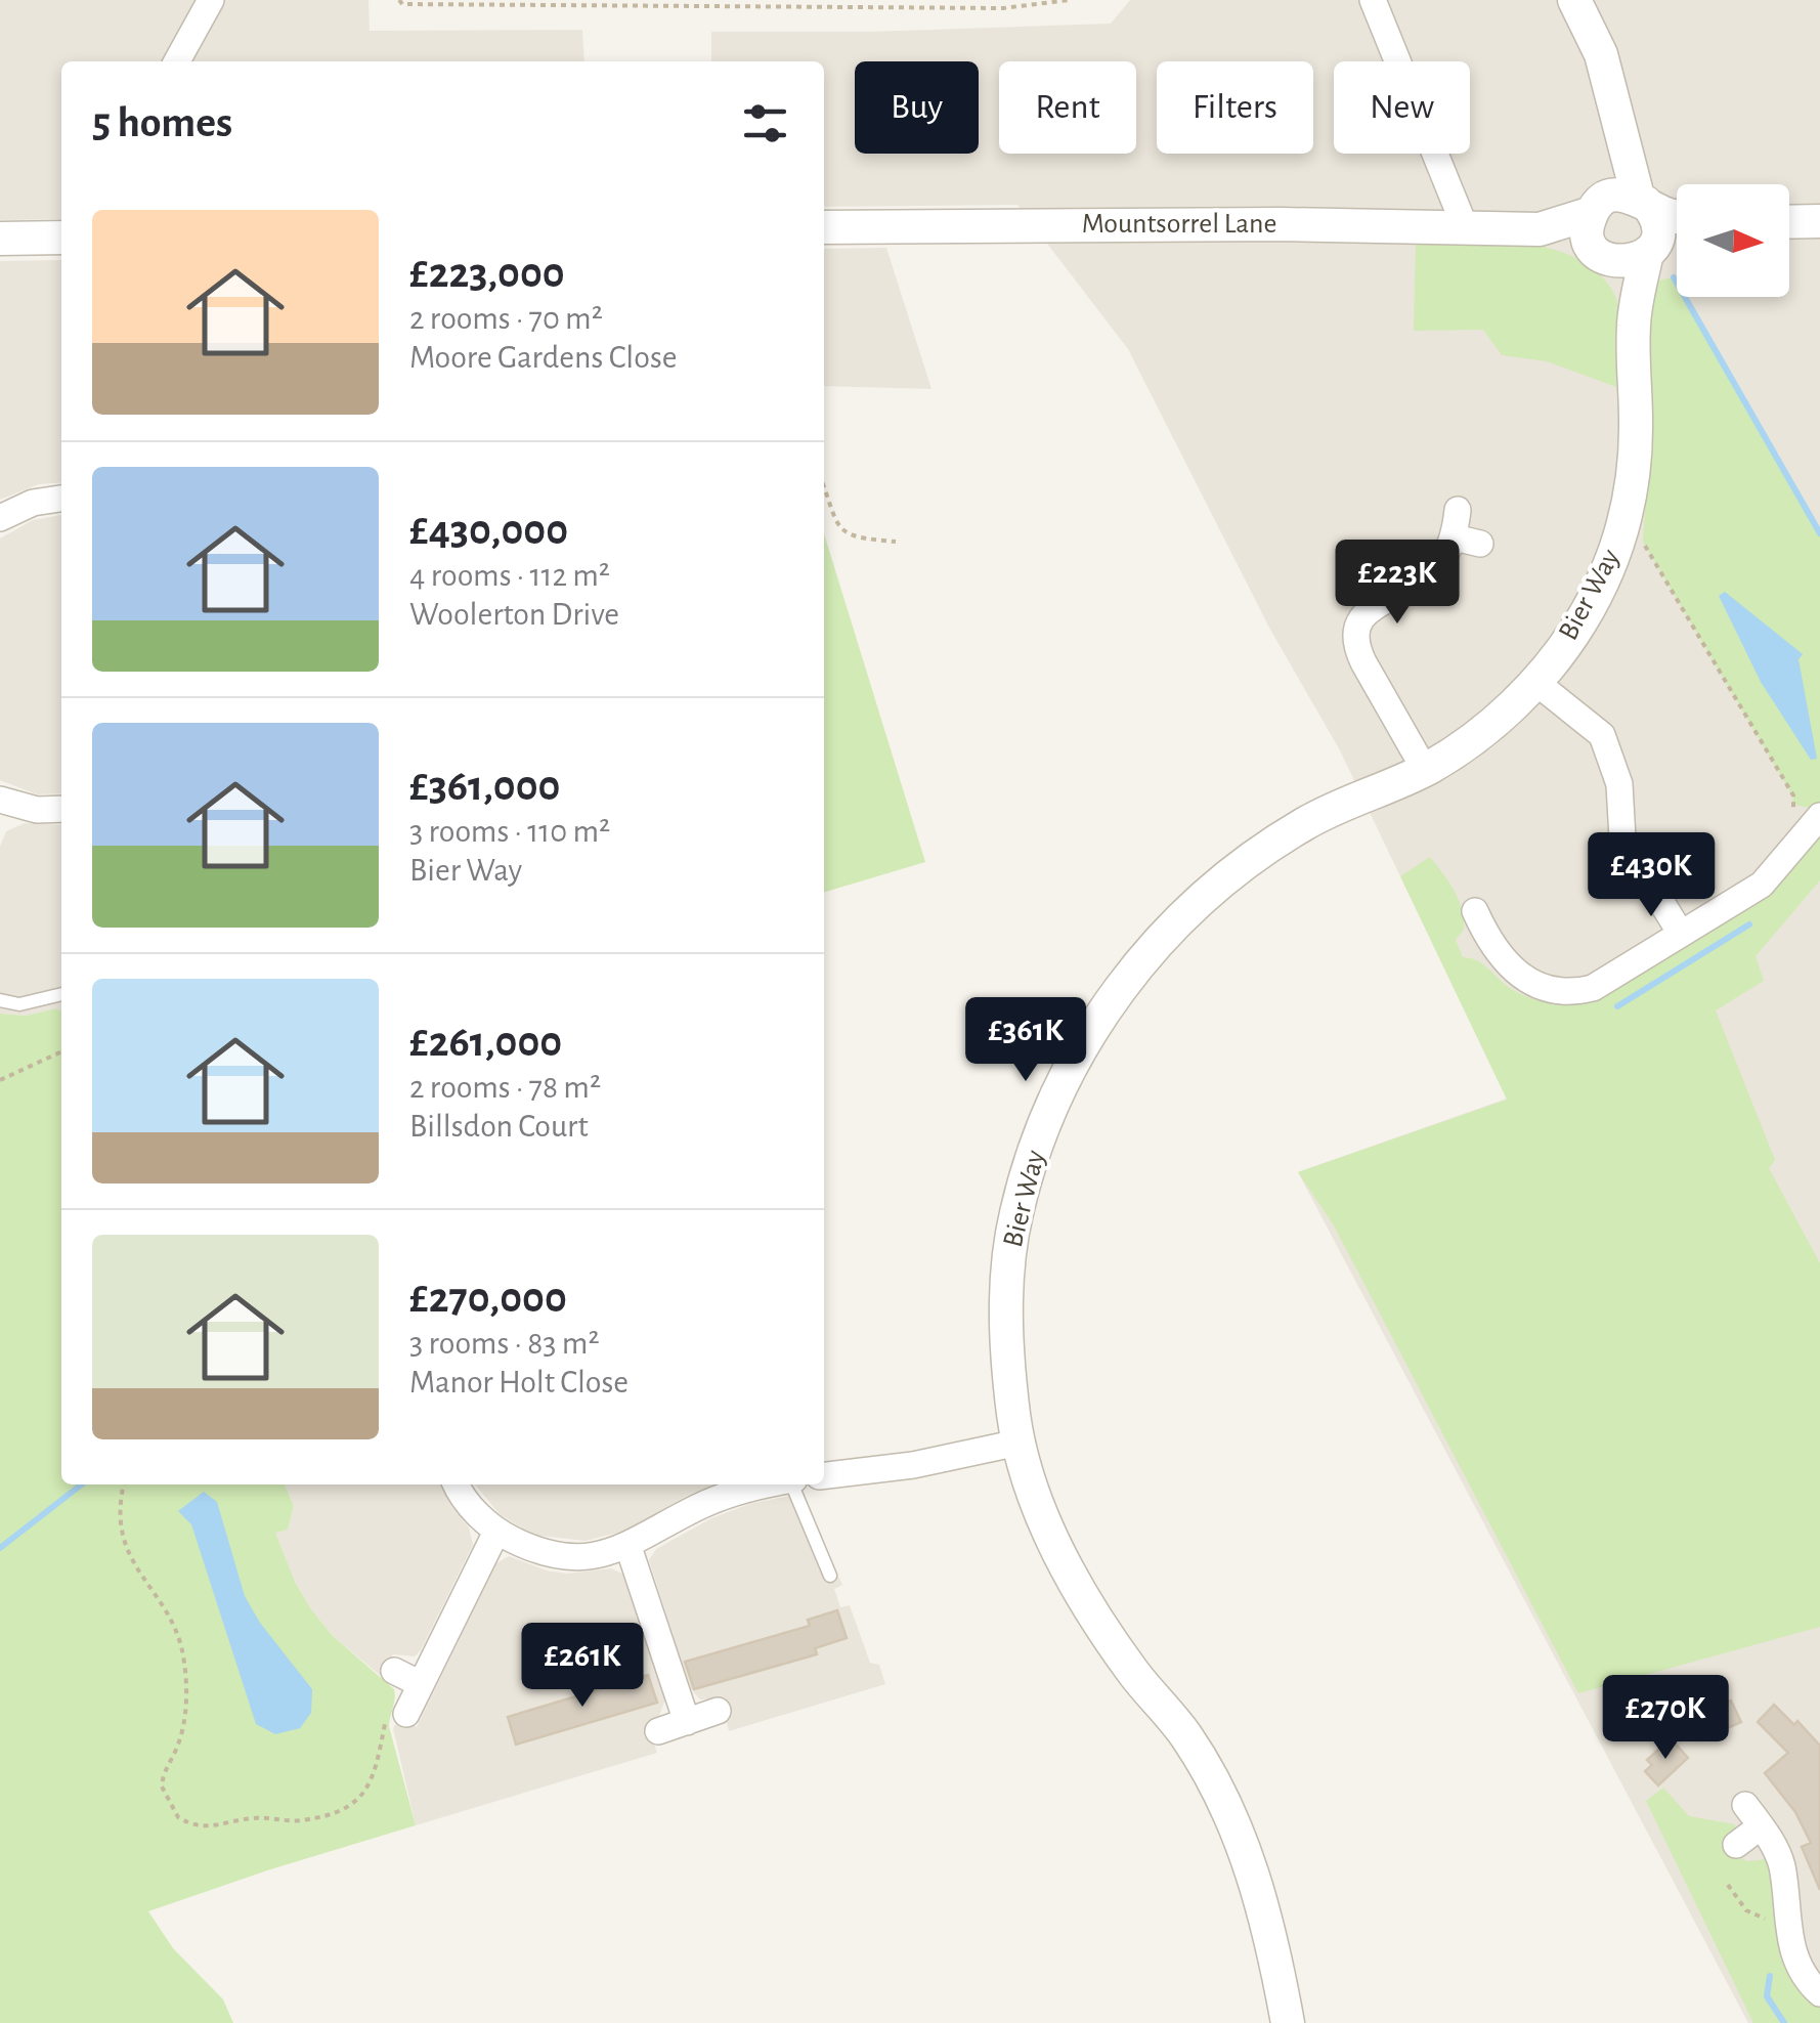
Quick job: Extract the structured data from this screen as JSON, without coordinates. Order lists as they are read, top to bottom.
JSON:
{
  "streets": {
    "street": ["Mountsorrel Lane", "Bier Way"]
  },
  "crossings": [
    ["Mountsorrel Lane", "Bier Way"]
  ],
  "north": "right",
  "page": {
    "chip": [
      "Buy",
      "Rent",
      "Filters",
      "New"
    ],
    "heading": "5 homes",
    "list": [
      {
        "name": "£223,000",
        "note": "2 rooms · 70 m² · Moore Gardens Close"
      },
      {
        "name": "£430,000",
        "note": "4 rooms · 112 m² · Woolerton Drive"
      },
      {
        "name": "£361,000",
        "note": "3 rooms · 110 m² · Bier Way"
      },
      {
        "name": "£261,000",
        "note": "2 rooms · 78 m² · Billsdon Court"
      },
      {
        "name": "£270,000",
        "note": "3 rooms · 83 m² · Manor Holt Close"
      }
    ],
    "price": [
      "£223K",
      "£430K",
      "£361K",
      "£261K",
      "£270K"
    ]
  }
}
